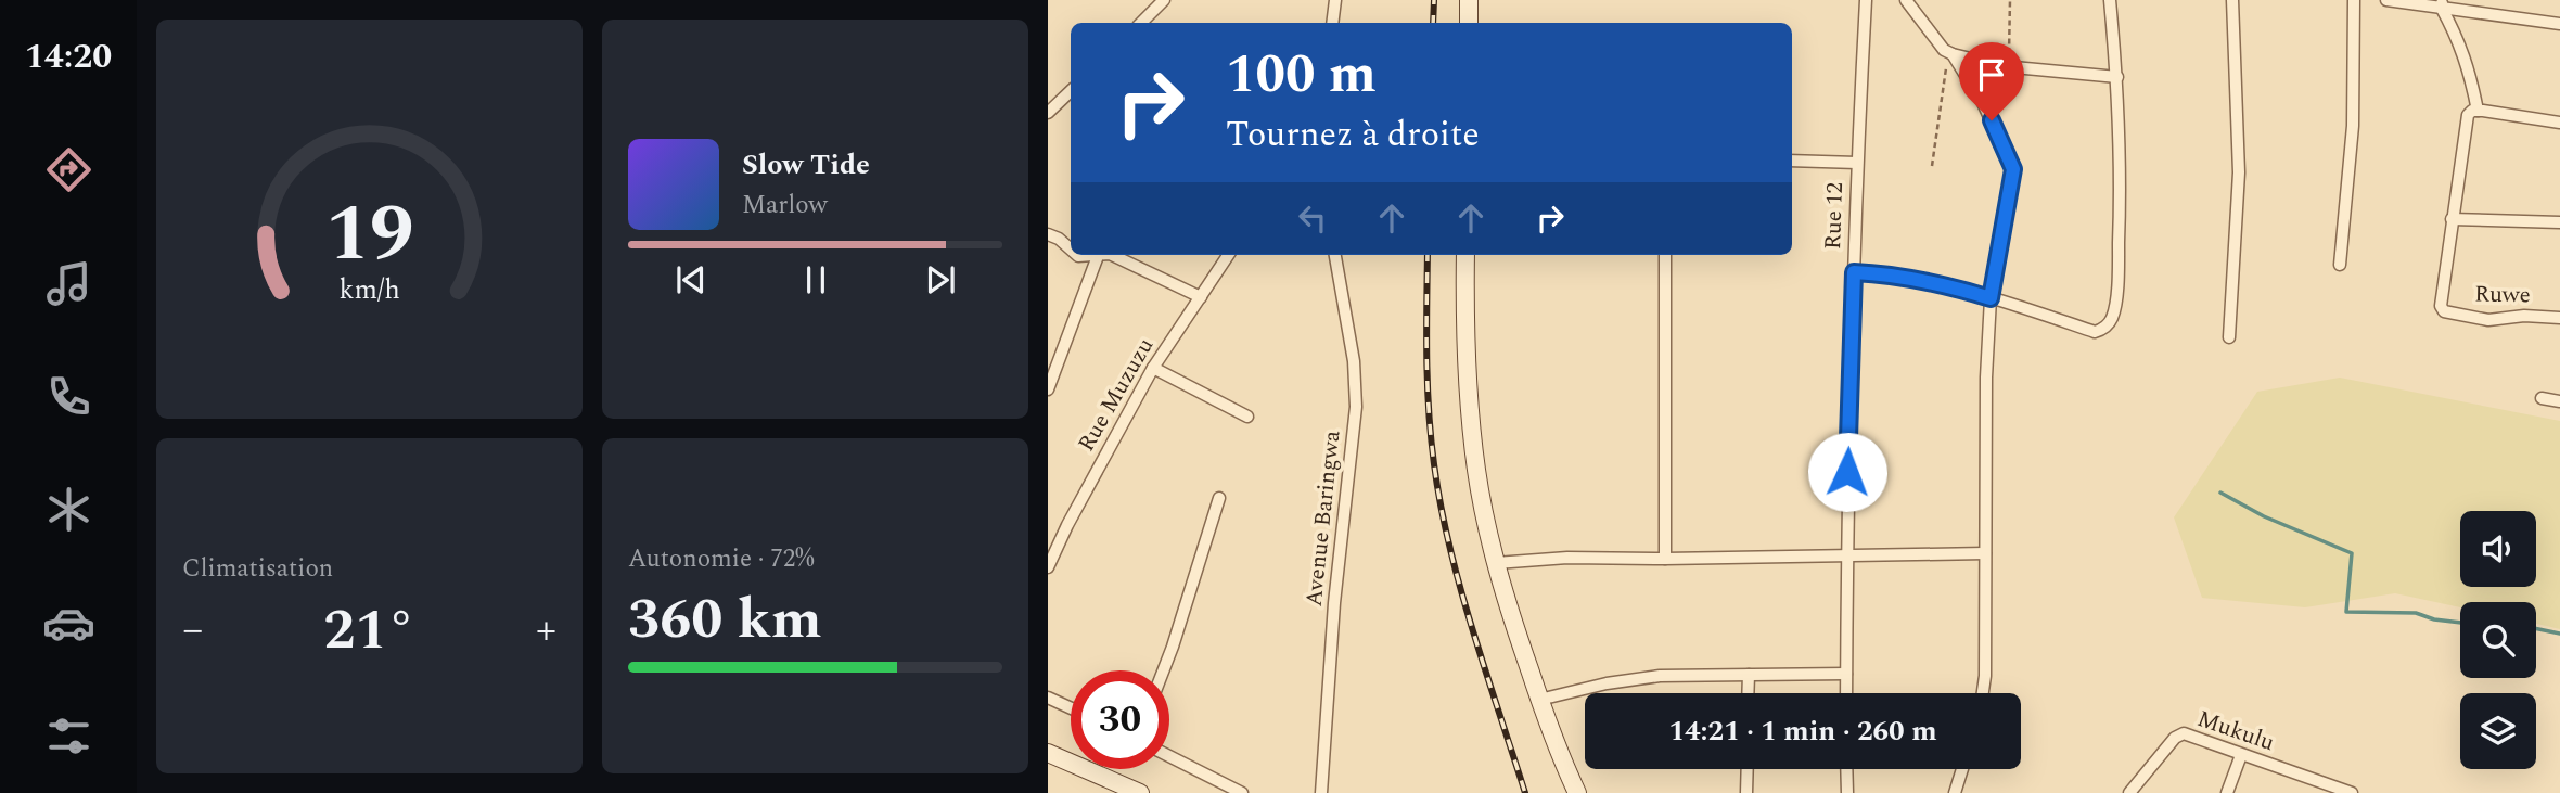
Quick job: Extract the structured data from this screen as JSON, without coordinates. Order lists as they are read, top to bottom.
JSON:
{
  "streets": {
    "street": [
      "Rue 12",
      "Ruwe",
      "Rue Muzuzu",
      "Avenue Baringwa",
      "Mukulu"
    ]
  },
  "page": {
    "tabs": "14:20",
    "turn": ["100 m", "Tournez à droite"],
    "song": ["Slow Tide", "Marlow"],
    "tile": [
      "Climatisation",
      ["Autonomie · 72%", "360 km"]
    ],
    "heat": ["−", "21°", "+"],
    "limit": "30",
    "trip": "14:21 · 1 min · 260 m",
    "gauge": ["19", "km/h"]
  }
}
